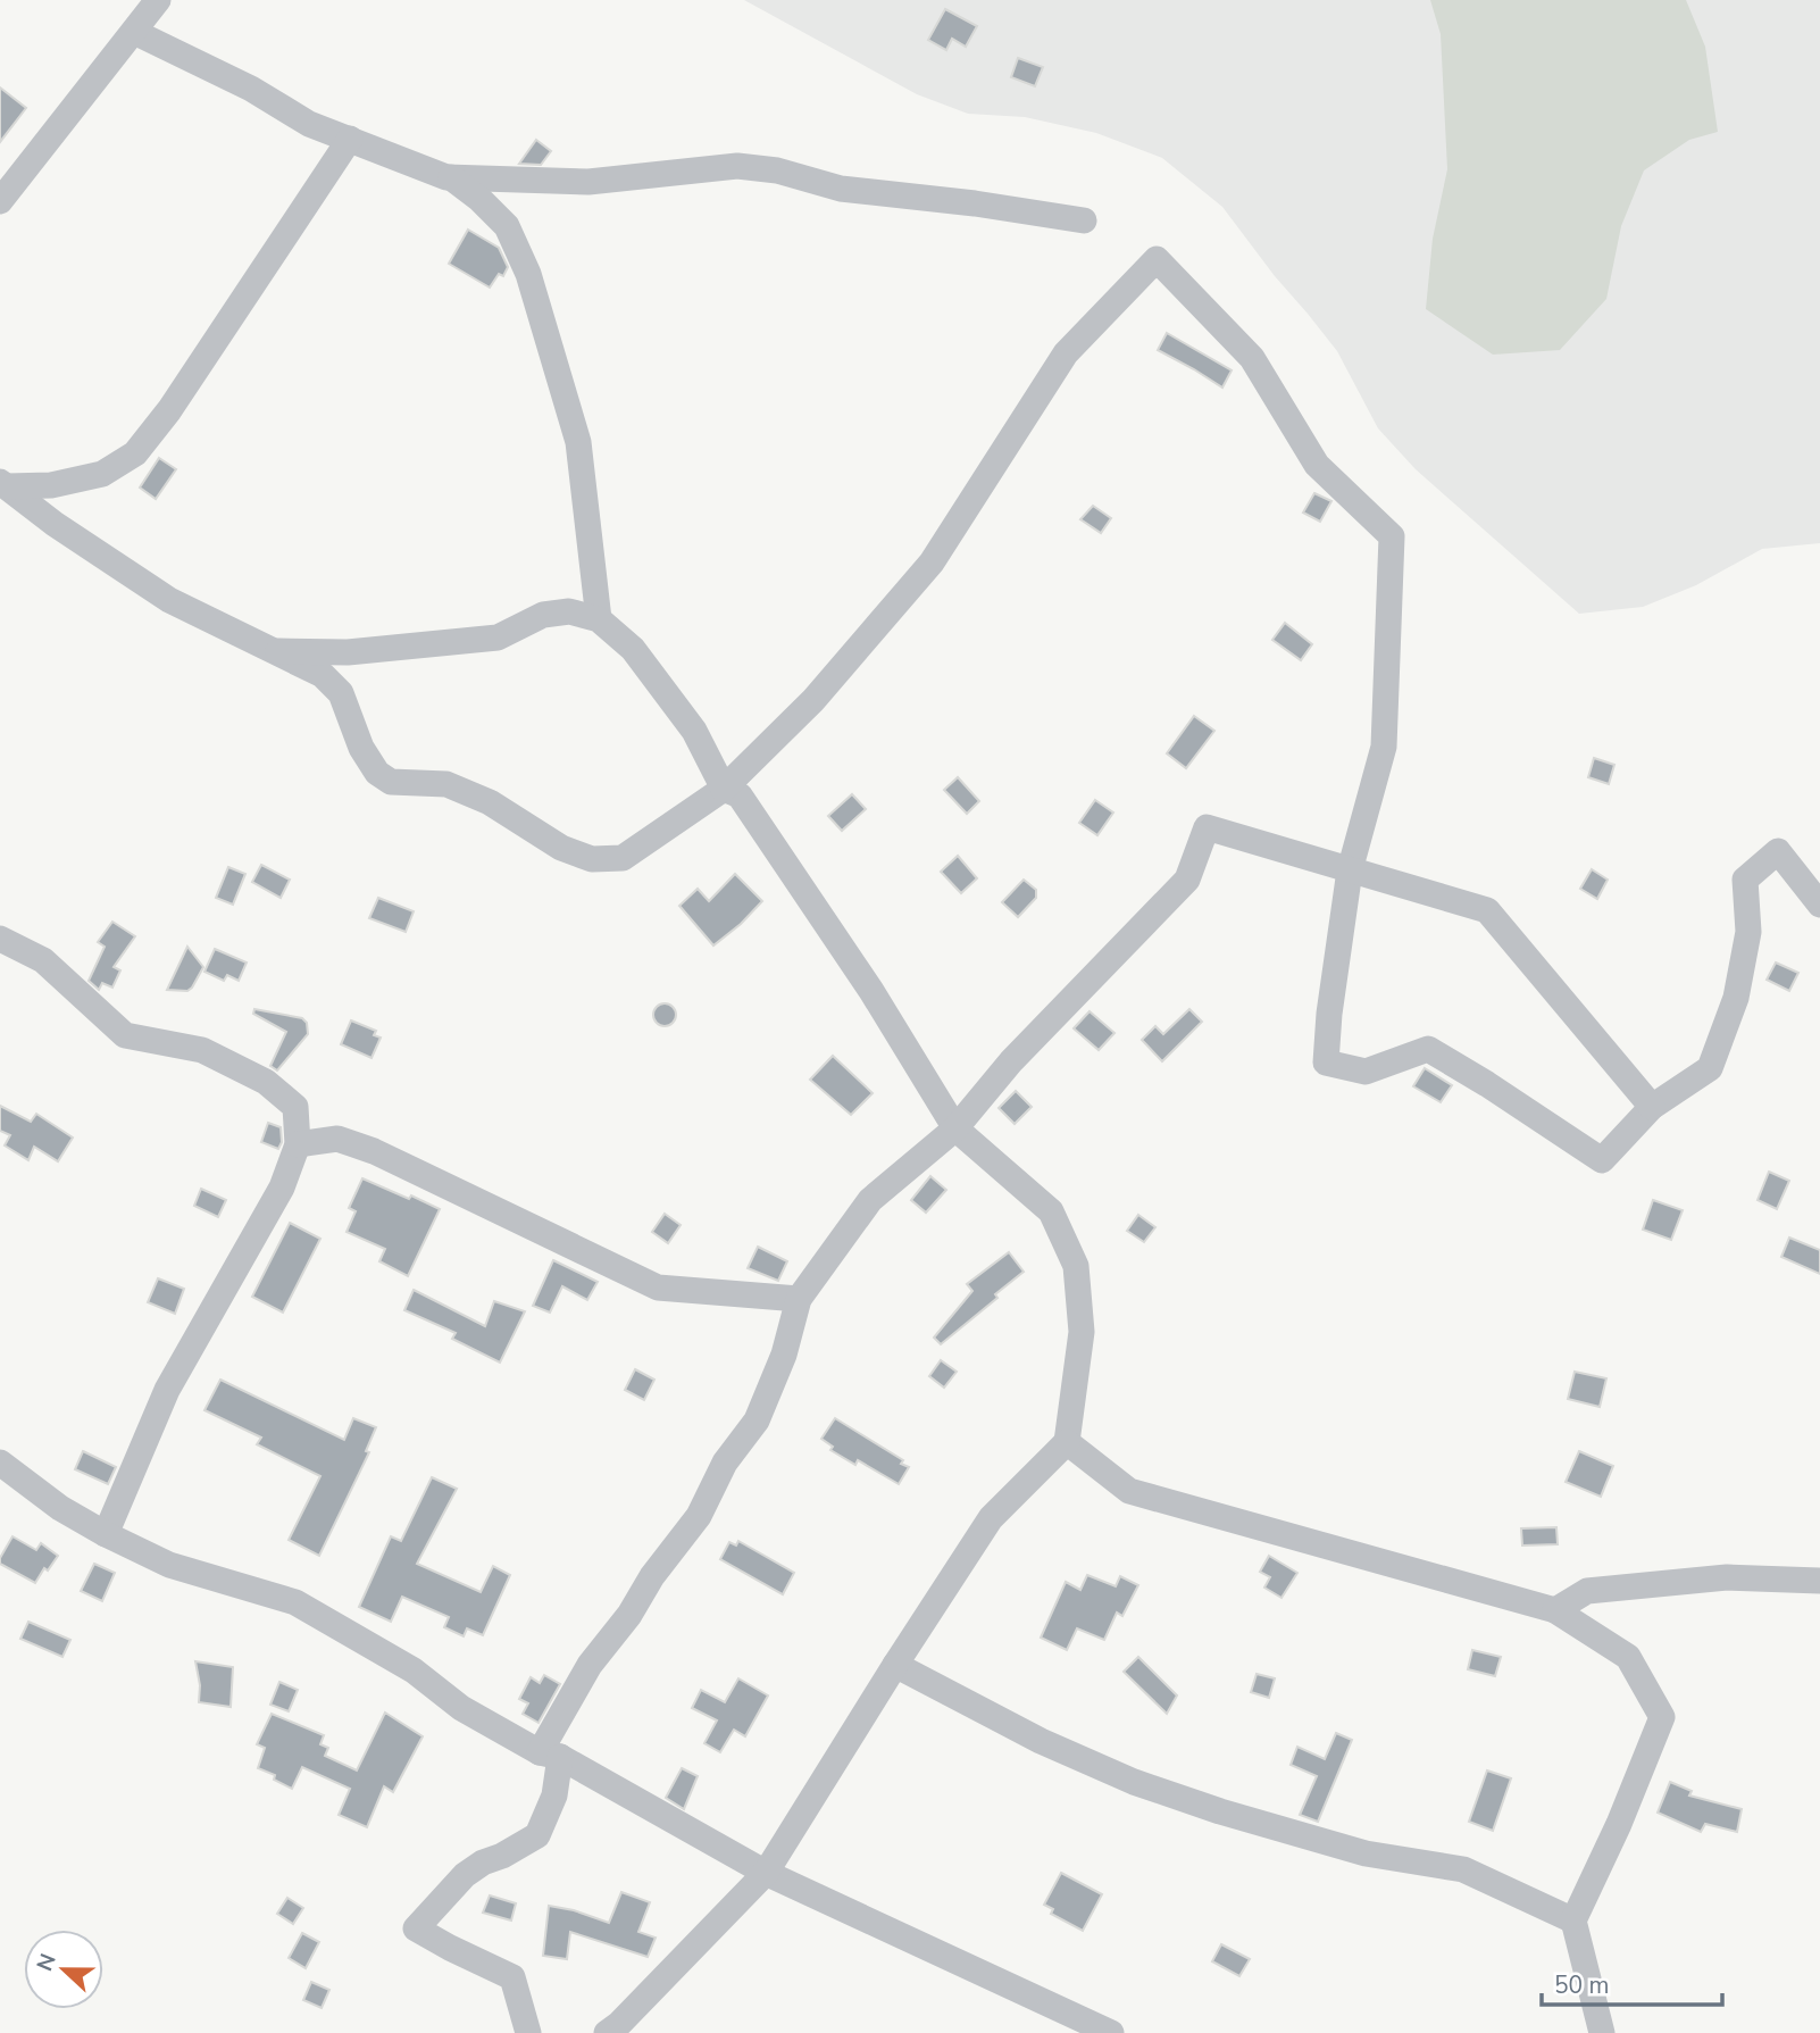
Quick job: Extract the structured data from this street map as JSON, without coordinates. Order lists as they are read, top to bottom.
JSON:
{
  "scale_bar": "50 m",
  "north": "left"
}
